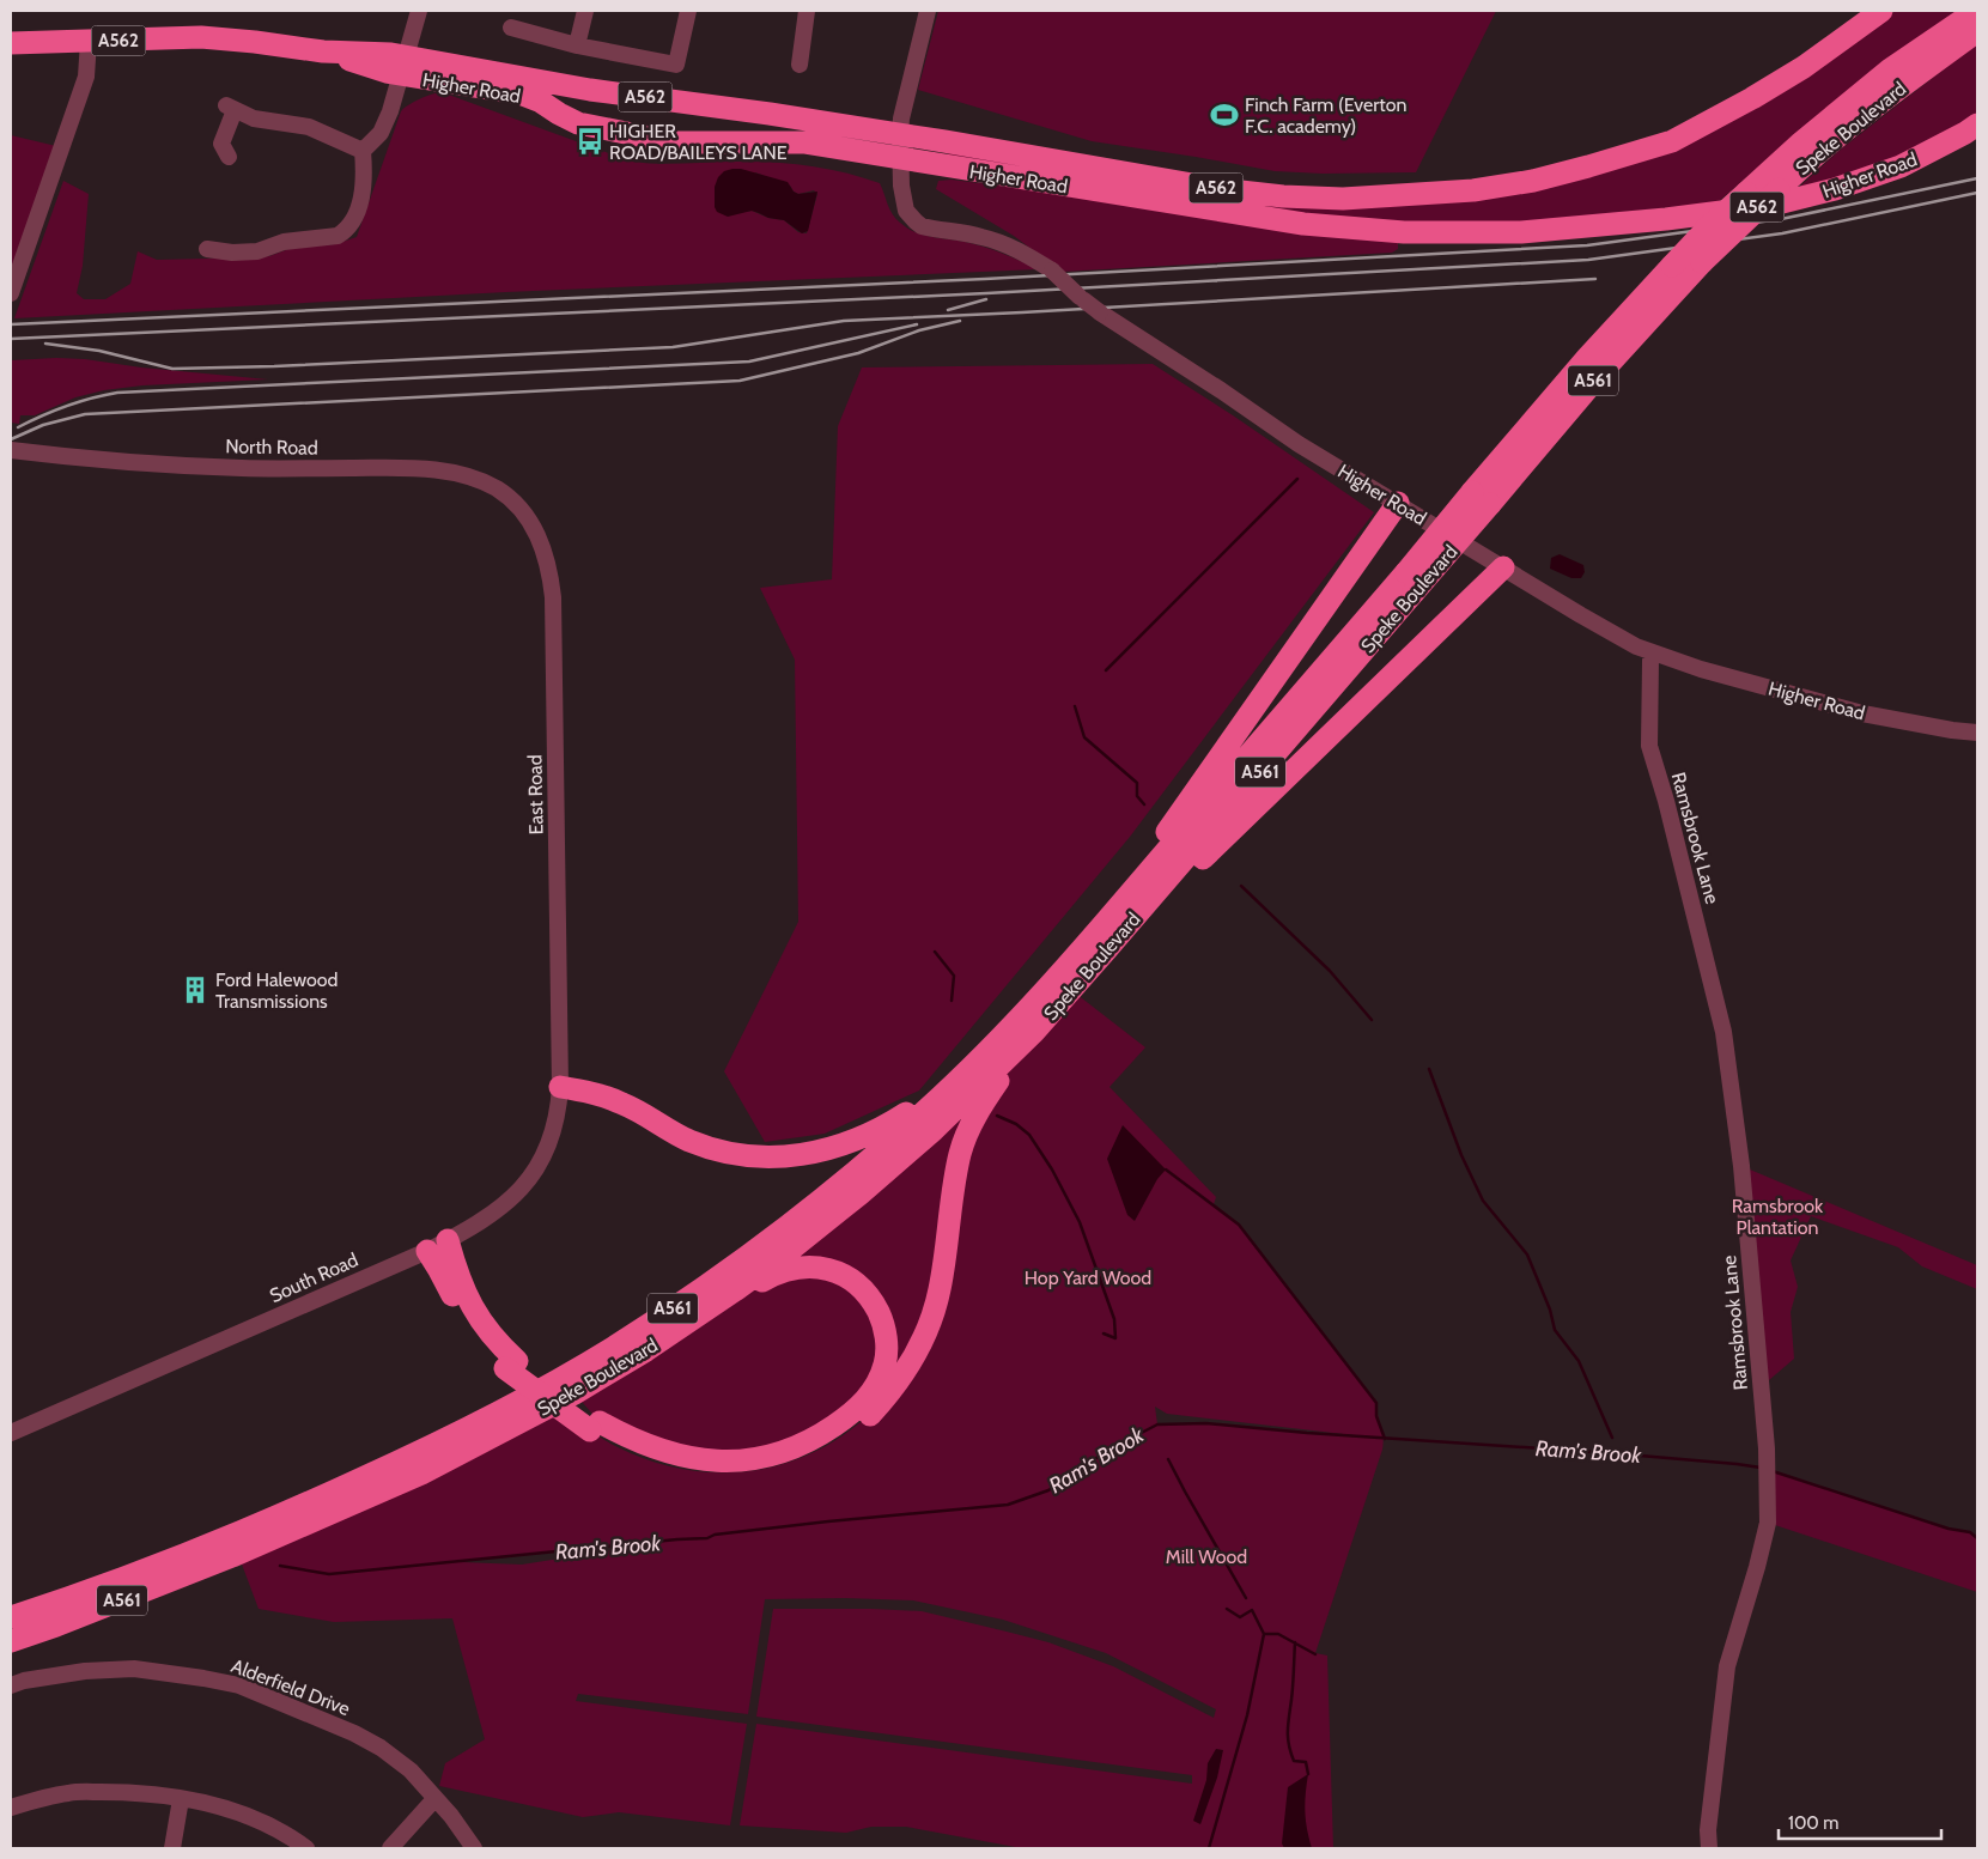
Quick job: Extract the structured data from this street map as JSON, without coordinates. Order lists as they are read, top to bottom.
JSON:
{
  "streets": {
    "highway": [
      "A562",
      "Higher Road",
      "Speke Boulevard",
      "A561"
    ],
    "street": [
      "North Road",
      "East Road",
      "Ramsbrook Lane",
      "South Road",
      "Alderfield Drive"
    ]
  },
  "crossings": [
    ["Higher Road", "Ramsbrook Lane"],
    ["North Road", "East Road"],
    ["East Road", "South Road"]
  ],
  "water": ["Ram's Brook"],
  "parks": ["Ramsbrook Plantation", "Hop Yard Wood", "Mill Wood"],
  "places": {
    "sports": ["Finch Farm (Everton F.C. academy)"],
    "bus stop": ["HIGHER ROAD/BAILEYS LANE"],
    "building": ["Ford Halewood Transmissions"]
  },
  "scale_bar": "100 m"
}
